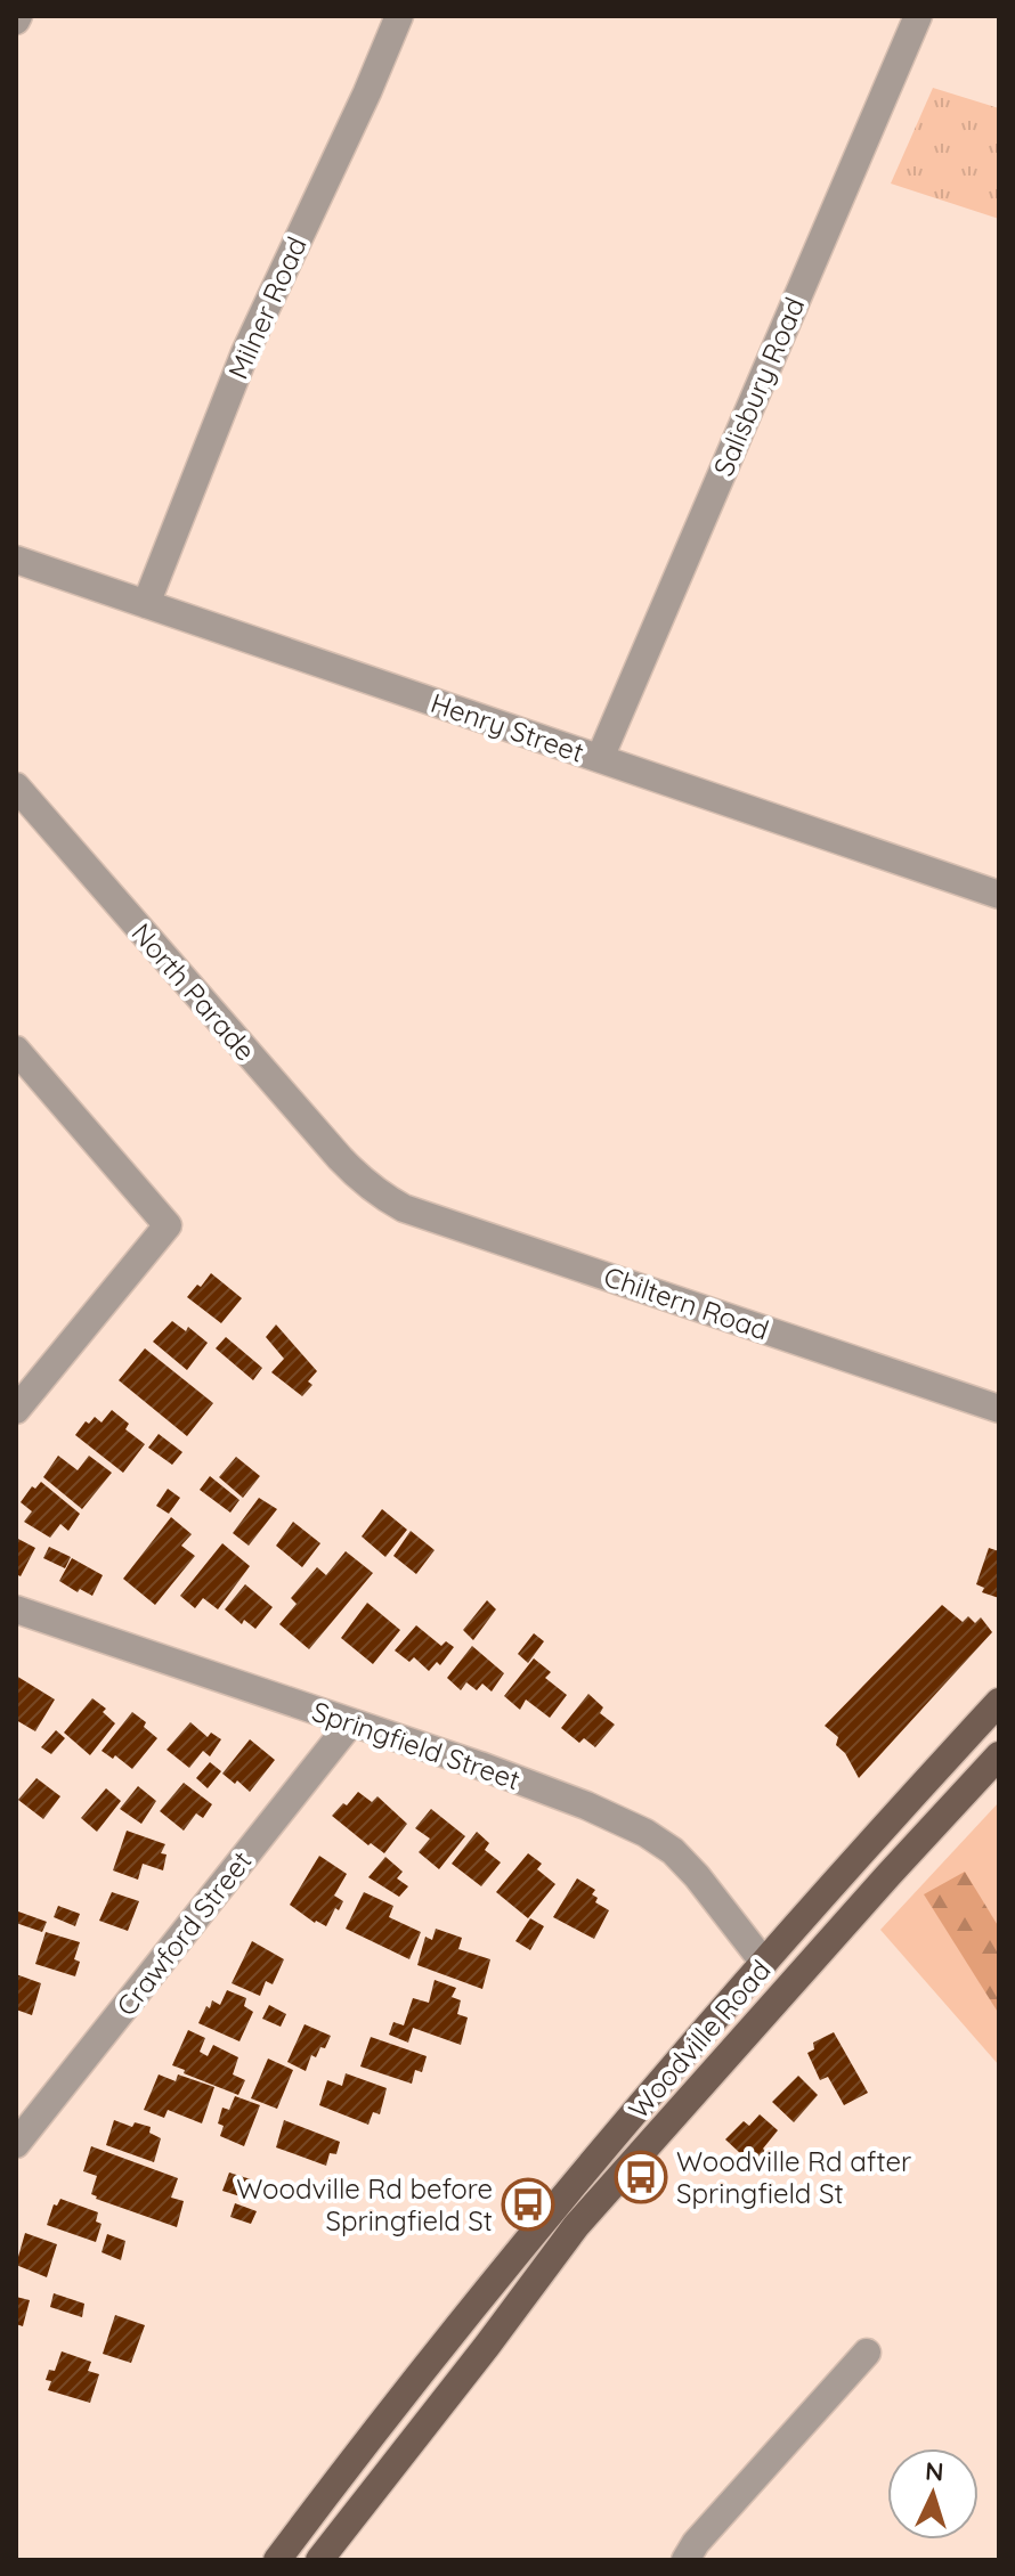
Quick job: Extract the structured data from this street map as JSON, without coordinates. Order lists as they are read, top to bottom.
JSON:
{
  "streets": {
    "main road": ["Woodville Road"],
    "street": [
      "Milner Road",
      "Salisbury Road",
      "Henry Street",
      "North Parade",
      "Chiltern Road",
      "Springfield Street",
      "Crawford Street"
    ]
  },
  "crossings": [
    ["Milner Road", "Henry Street"],
    ["Salisbury Road", "Henry Street"],
    ["North Parade", "Chiltern Road"],
    ["Springfield Street", "Crawford Street"],
    ["Springfield Street", "Woodville Road"]
  ],
  "places": {
    "bus stop": ["Woodville Rd after Springfield St", "Woodville Rd before Springfield St"]
  },
  "north": "top"
}
